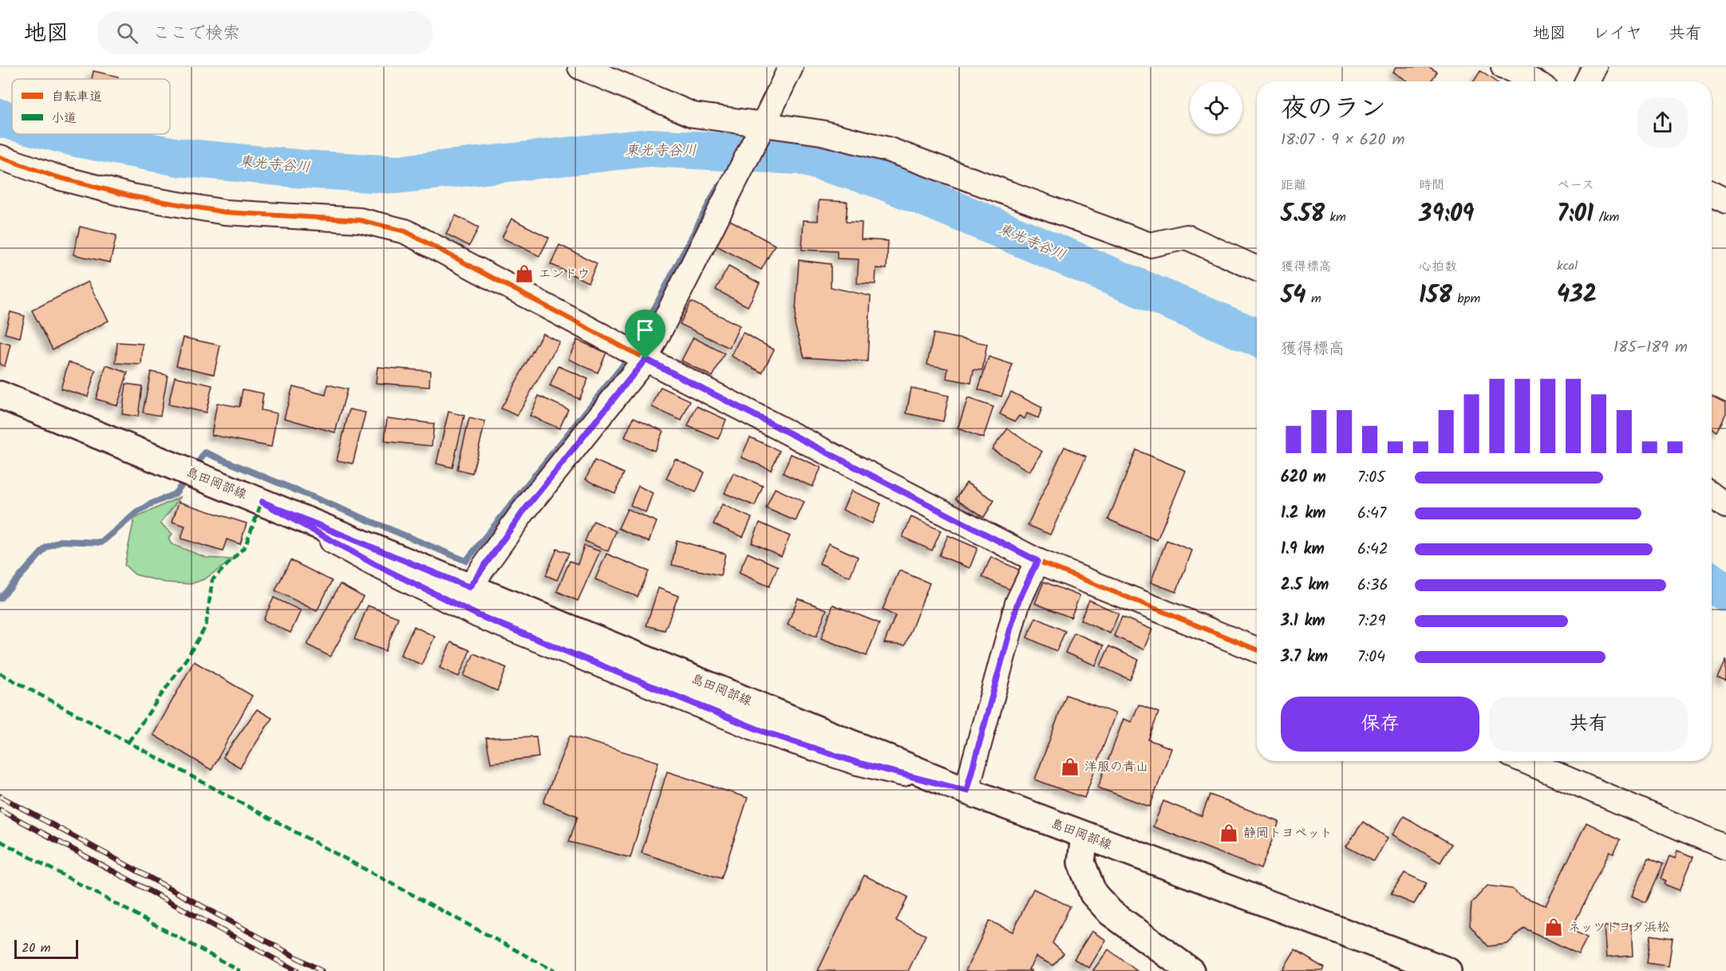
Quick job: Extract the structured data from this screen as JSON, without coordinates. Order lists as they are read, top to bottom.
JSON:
{
  "streets": {
    "main road": ["島田岡部線"]
  },
  "water": ["東光寺谷川"],
  "places": {
    "shop": [
      "エンドウ",
      "洋服の青山",
      "静岡トヨペット",
      "ネッツトヨタ浜松"
    ]
  },
  "legend": ["自転車道", "小道"],
  "scale_bar": "20 m",
  "page": {
    "header": "地図",
    "search": "ここで検索",
    "nav": ["地図", "レイヤ", "共有"],
    "heading": ["夜のラン", "18:07 · 9 × 620 m"],
    "stats": [
      ["距離", "5.58 km"],
      ["時間", "39:09"],
      ["ペース", "7:01 /km"],
      ["獲得標高", "54 m"],
      ["心拍数", "158 bpm"],
      ["kcal", "432"]
    ],
    "chart": ["獲得標高", "185–189 m"],
    "list": [
      {
        "name": "620 m",
        "note": "7:05"
      },
      {
        "name": "1.2 km",
        "note": "6:47"
      },
      {
        "name": "1.9 km",
        "note": "6:42"
      },
      {
        "name": "2.5 km",
        "note": "6:36"
      },
      {
        "name": "3.1 km",
        "note": "7:29"
      },
      {
        "name": "3.7 km",
        "note": "7:04"
      }
    ],
    "buttons": ["保存", "共有"],
    "scale": "20 m"
  }
}
